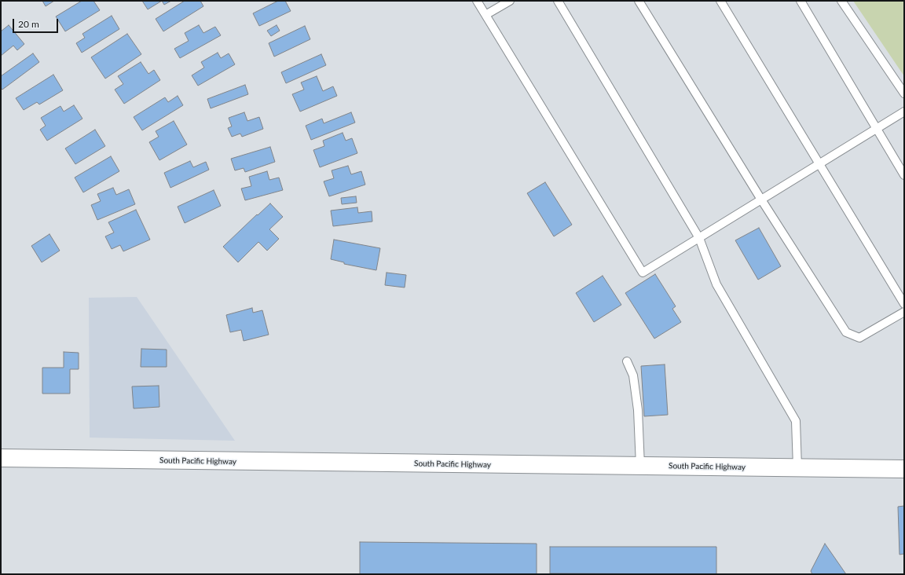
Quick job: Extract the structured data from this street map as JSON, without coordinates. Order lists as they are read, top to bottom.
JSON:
{
  "streets": {
    "main road": ["South Pacific Highway"]
  },
  "scale_bar": "20 m"
}
